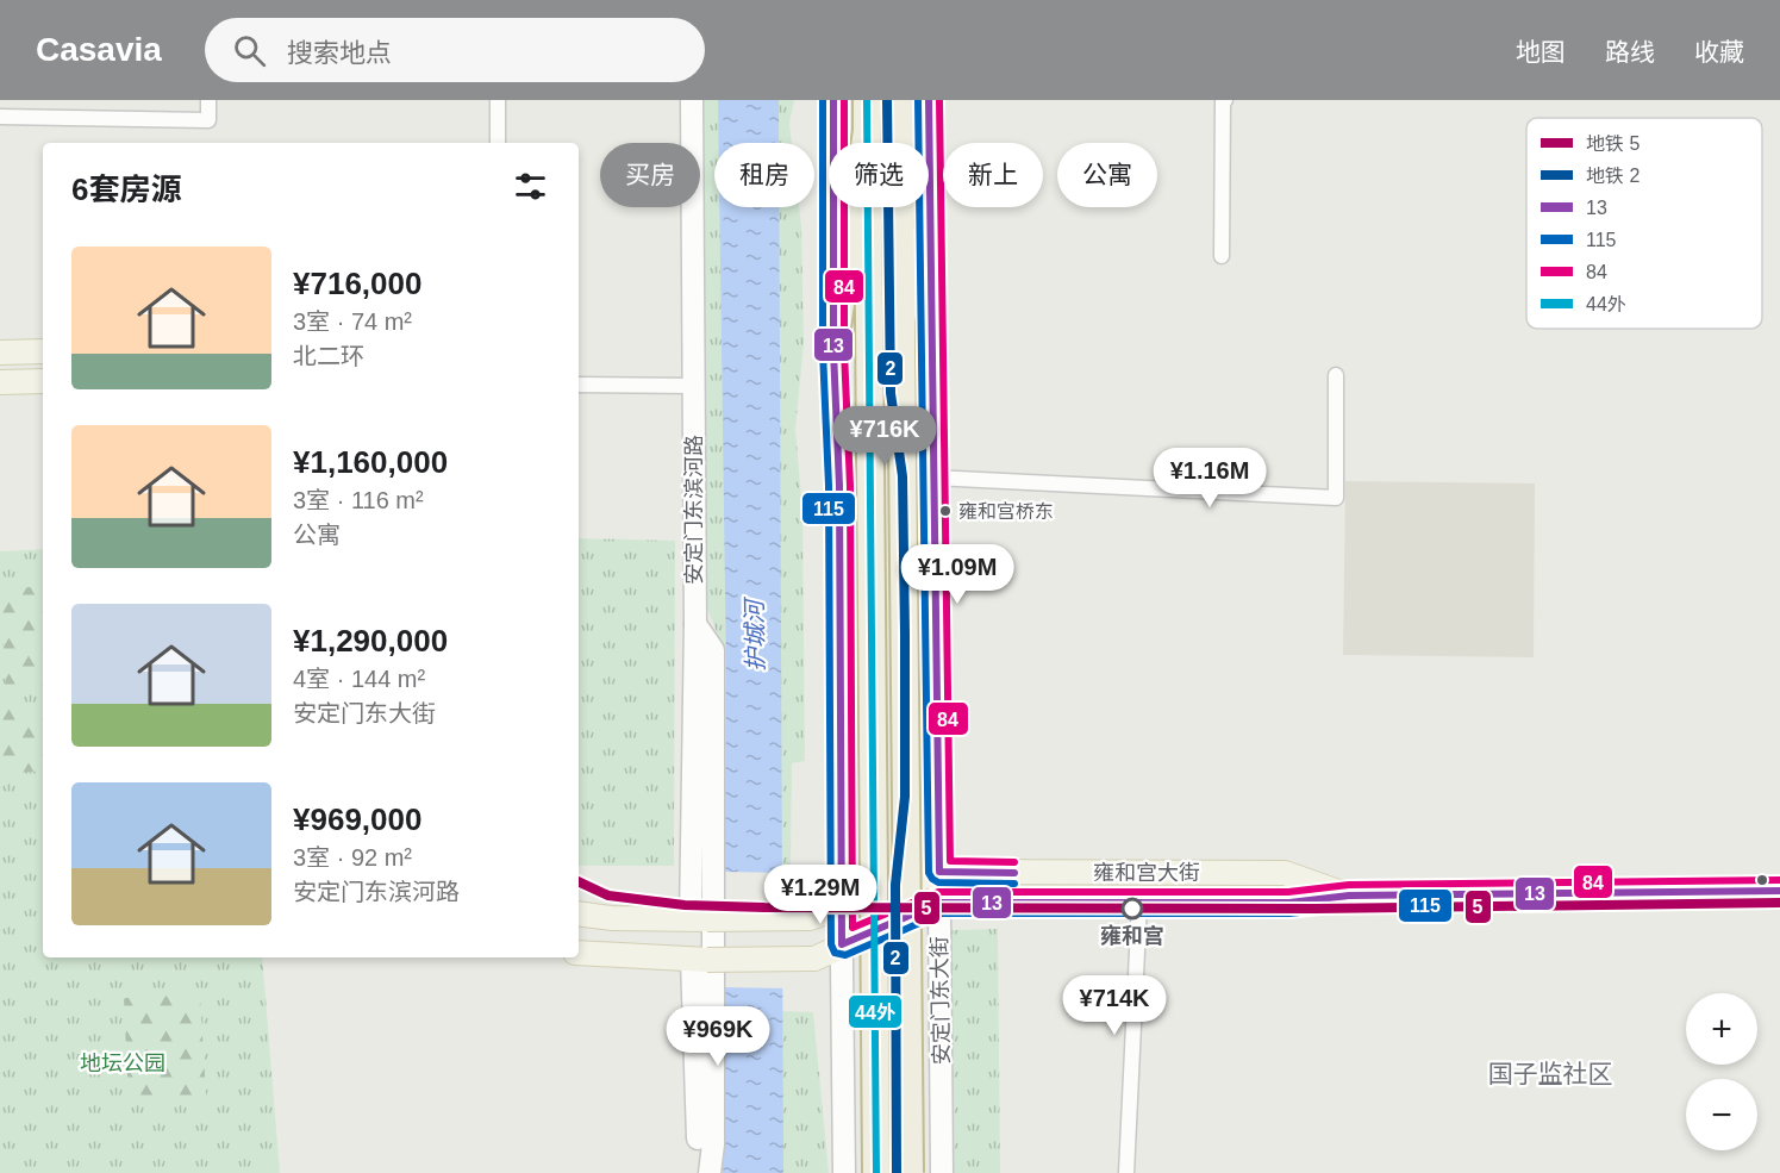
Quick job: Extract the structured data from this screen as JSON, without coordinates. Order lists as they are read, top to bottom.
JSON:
{
  "streets": {
    "main road": ["雍和宫大街"],
    "street": ["安定门东滨河路", "安定门东大街"]
  },
  "crossings": [
    ["安定门东滨河路", "雍和宫大街"],
    ["雍和宫大街", "安定门东大街"]
  ],
  "districts": ["国子监社区"],
  "water": ["护城河"],
  "parks": ["地坛公园"],
  "places": ["雍和宫桥东", "雍和宫"],
  "lines": [
    "metro line 2",
    "transit line 13",
    "transit line 115",
    "transit line 84",
    "transit line 44外",
    "metro line 5"
  ],
  "legend": [
    "地铁 5",
    "地铁 2",
    "13",
    "115",
    "84",
    "44外"
  ],
  "page": {
    "header": "Casavia",
    "search": "搜索地点",
    "nav": ["地图", "路线", "收藏"],
    "chip": [
      "买房",
      "租房",
      "筛选",
      "新上",
      "公寓"
    ],
    "heading": "6套房源",
    "list": [
      {
        "name": "¥716,000",
        "note": "3室 · 74 m² · 北二环"
      },
      {
        "name": "¥1,160,000",
        "note": "3室 · 116 m² · 公寓"
      },
      {
        "name": "¥1,290,000",
        "note": "4室 · 144 m² · 安定门东大街"
      },
      {
        "name": "¥969,000",
        "note": "3室 · 92 m² · 安定门东滨河路"
      }
    ],
    "price": [
      "¥716K",
      "¥1.16M",
      "¥1.09M",
      "¥1.29M",
      "¥714K",
      "¥969K"
    ],
    "map_buttons": ["+", "−"]
  }
}
